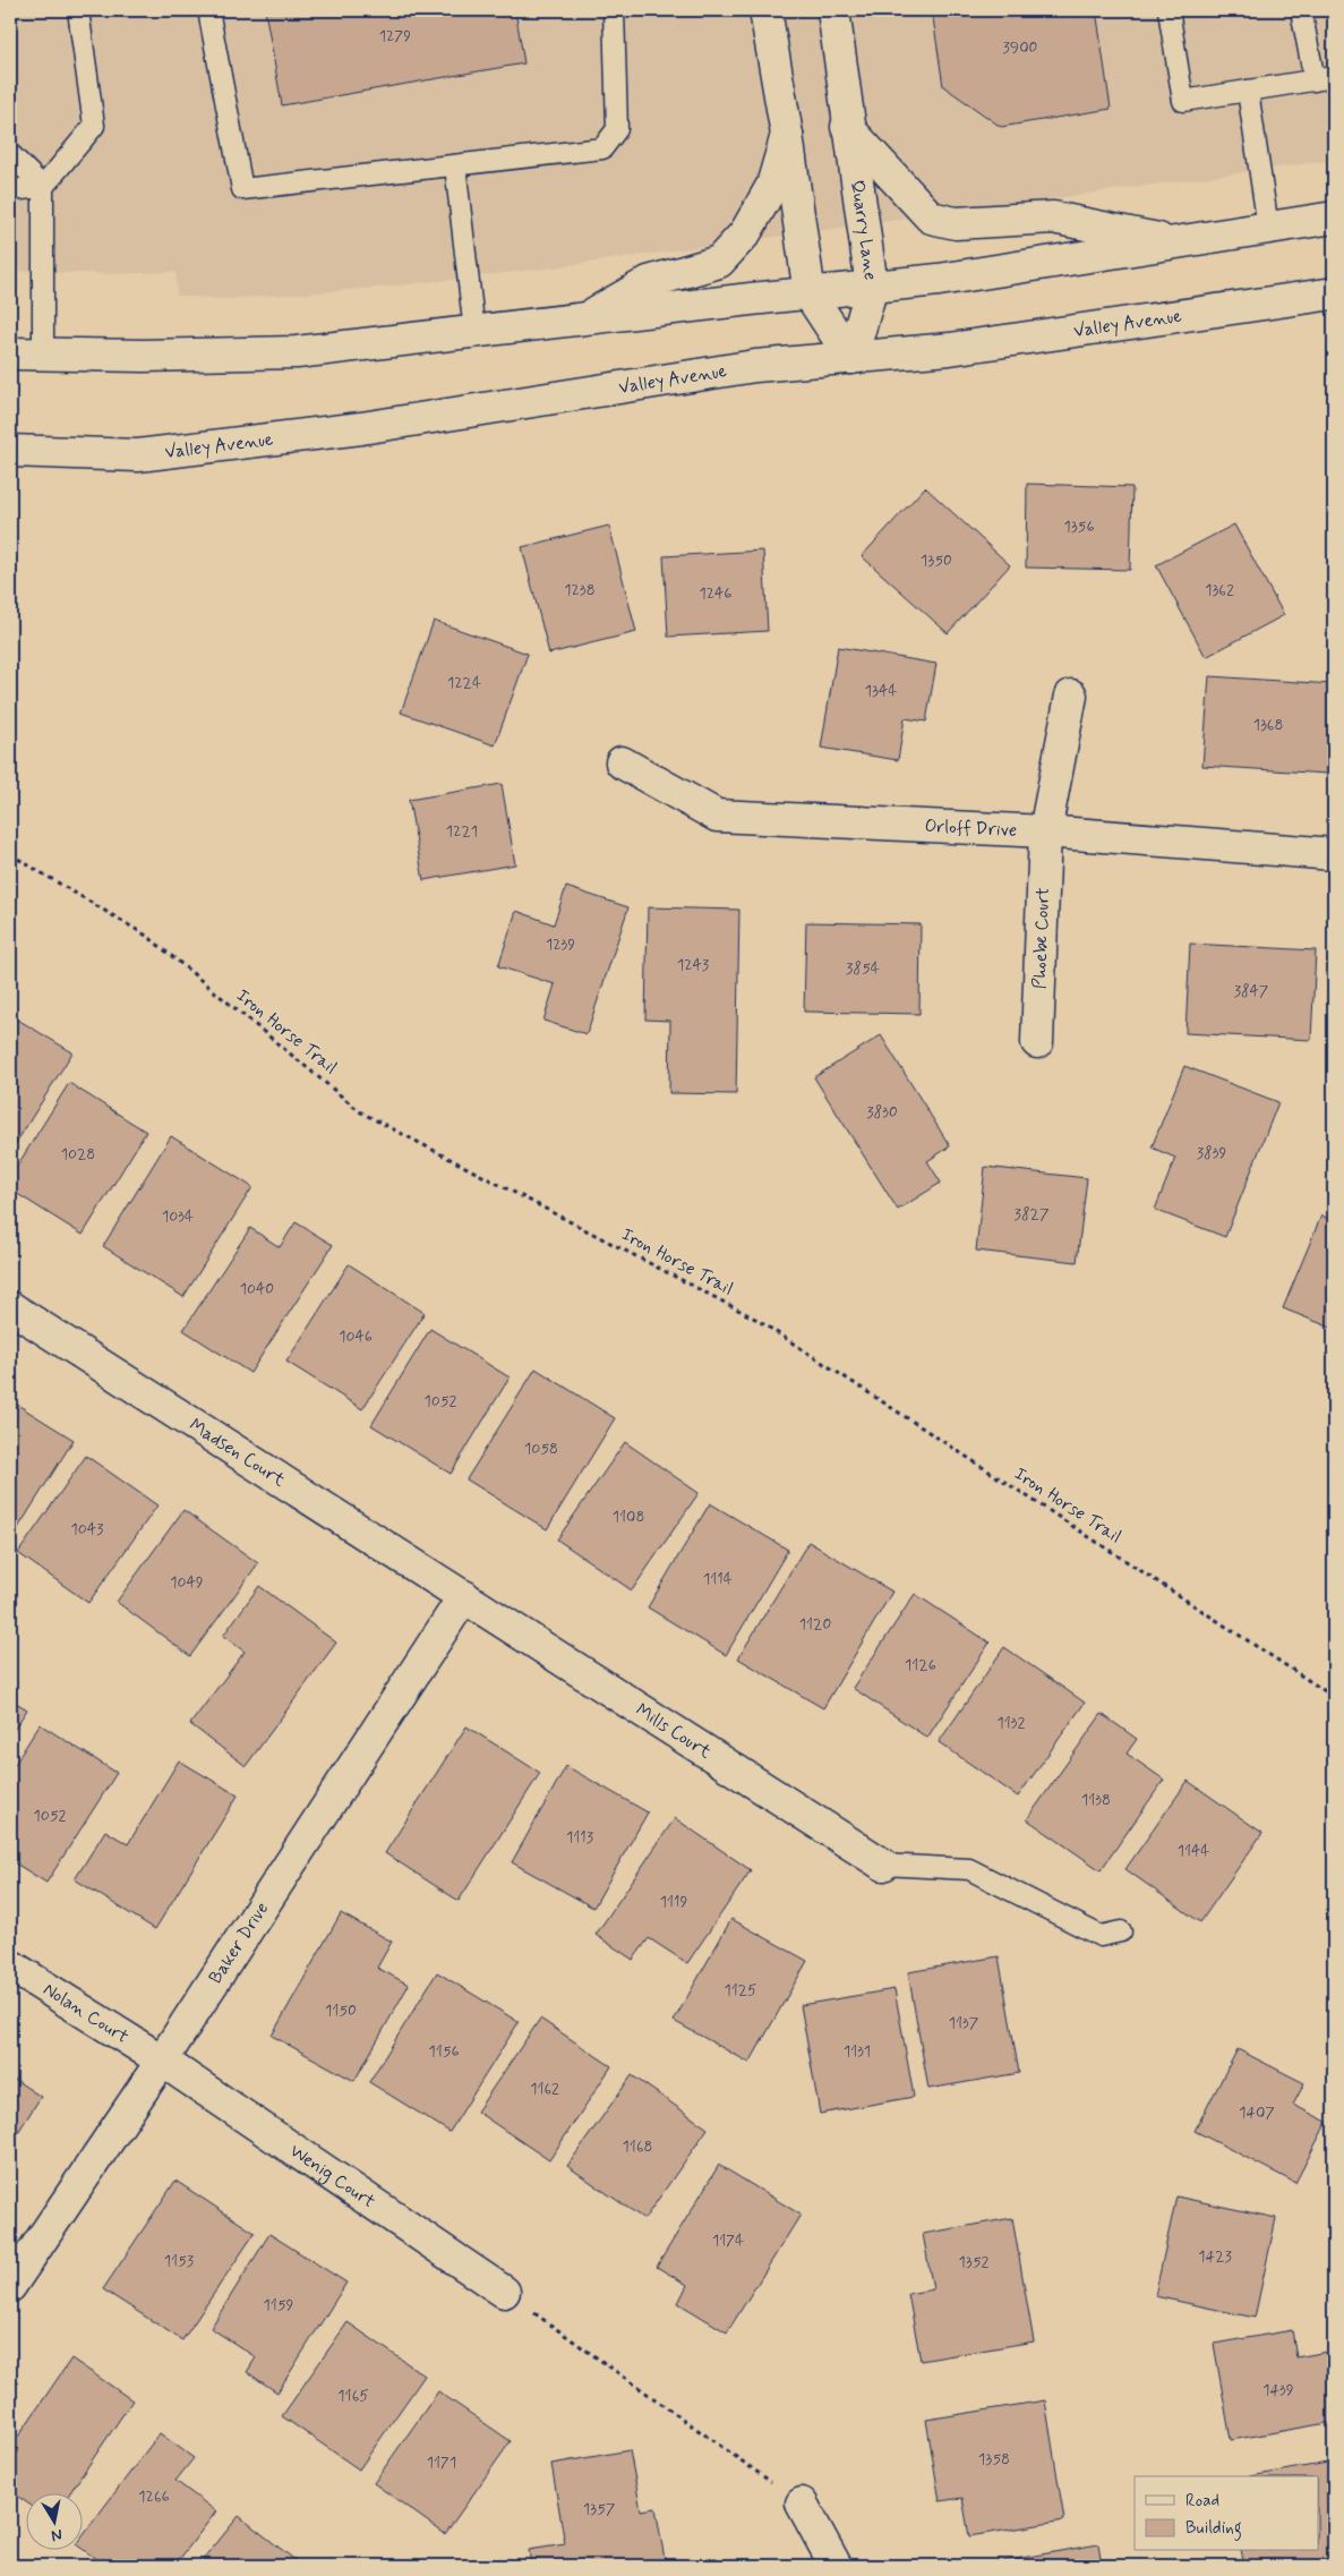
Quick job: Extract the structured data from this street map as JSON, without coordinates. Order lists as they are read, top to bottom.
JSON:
{
  "streets": {
    "street": [
      "Quarry Lane",
      "Valley Avenue",
      "Orloff Drive",
      "Phoebe Court",
      "Madsen Court",
      "Mills Court",
      "Baker Drive",
      "Nolan Court",
      "Wenig Court"
    ],
    "path": ["Iron Horse Trail"]
  },
  "crossings": [
    ["Quarry Lane", "Valley Avenue"],
    ["Orloff Drive", "Phoebe Court"],
    ["Madsen Court", "Mills Court"],
    ["Madsen Court", "Baker Drive"],
    ["Mills Court", "Baker Drive"],
    ["Baker Drive", "Nolan Court"],
    ["Baker Drive", "Wenig Court"],
    ["Nolan Court", "Wenig Court"]
  ],
  "house_numbers": [
    "1279",
    "3900",
    "1356",
    "1350",
    "1238",
    "1362",
    "1246",
    "1224",
    "1344",
    "1368",
    "1221",
    "1239",
    "1243",
    "3854",
    "3847",
    "3830",
    "3839",
    "1028",
    "3827",
    "1034",
    "1040",
    "1046",
    "1052",
    "1058",
    "1108",
    "1043",
    "1114",
    "1049",
    "1120",
    "1126",
    "1132",
    "1138",
    "1052",
    "1113",
    "1144",
    "1119",
    "1125",
    "1150",
    "1137",
    "1156",
    "1131",
    "1162",
    "1407",
    "1168",
    "1174",
    "1423",
    "1153",
    "1352",
    "1159",
    "1439",
    "1165",
    "1358",
    "1171",
    "1266",
    "1357"
  ],
  "legend": ["Road", "Building"],
  "north": "bottom"
}
